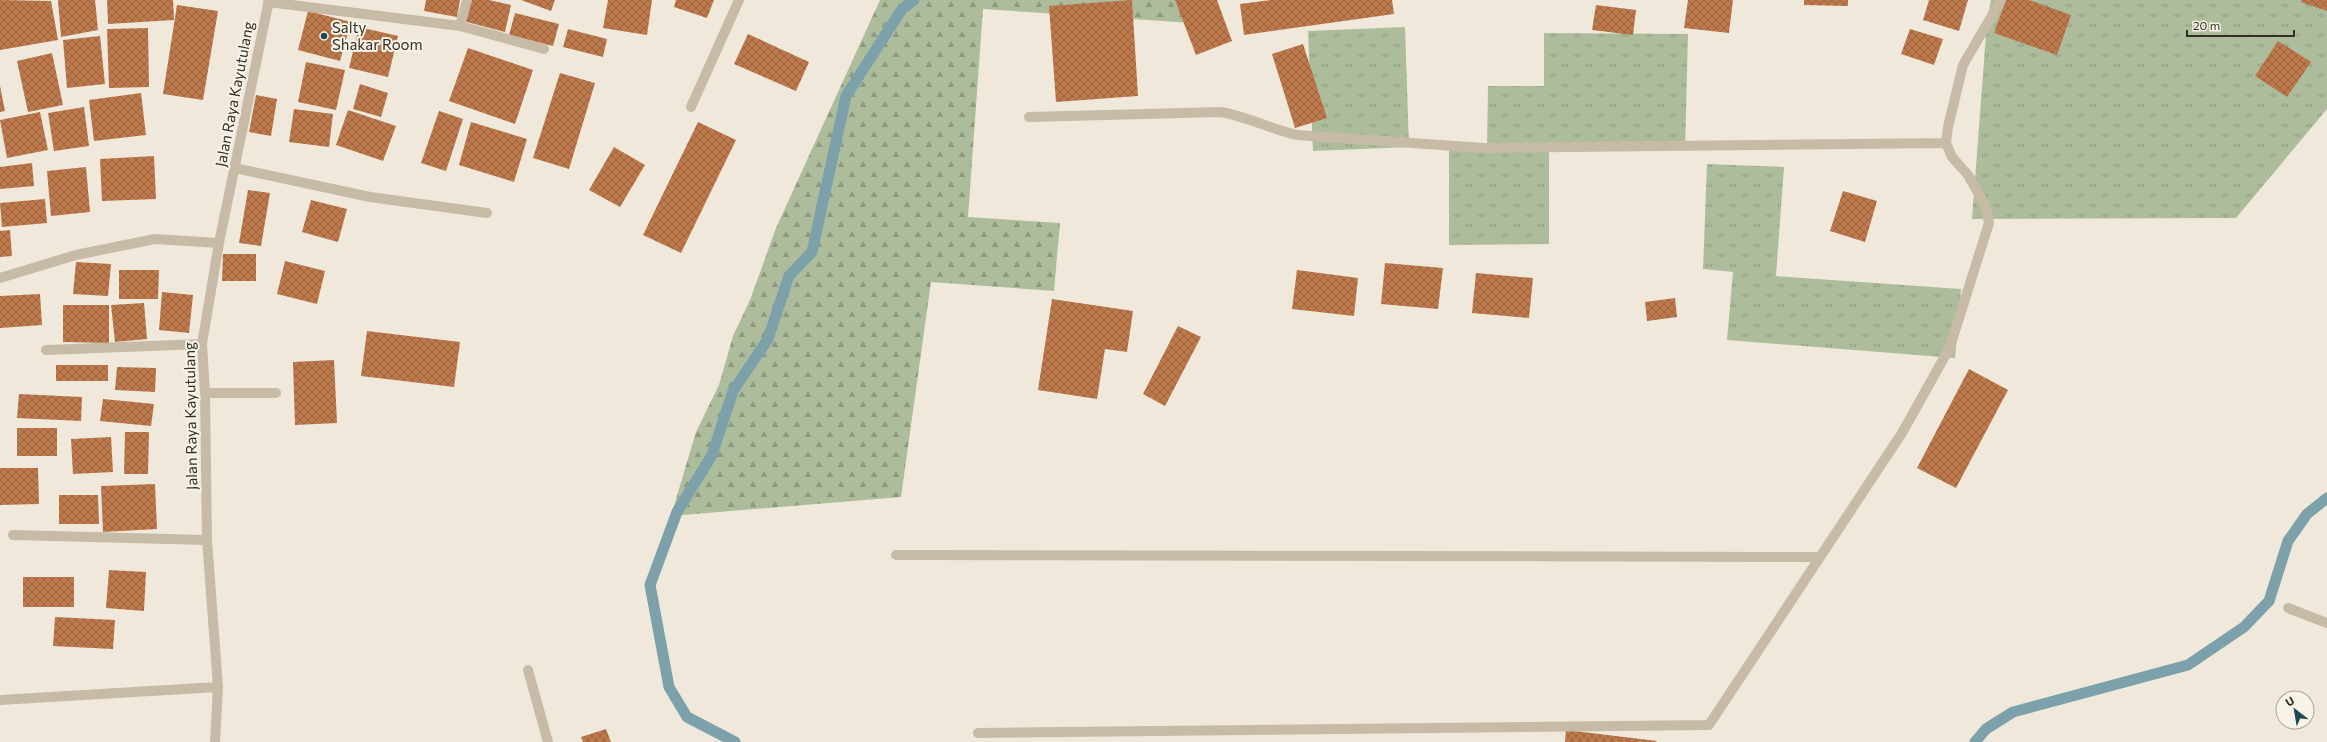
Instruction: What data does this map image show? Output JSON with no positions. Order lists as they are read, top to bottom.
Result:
{
  "streets": {
    "street": ["Jalan Raya Kayutulang"]
  },
  "places": ["Salty Shakar Room"],
  "scale_bar": "20 m",
  "north": "top left"
}
